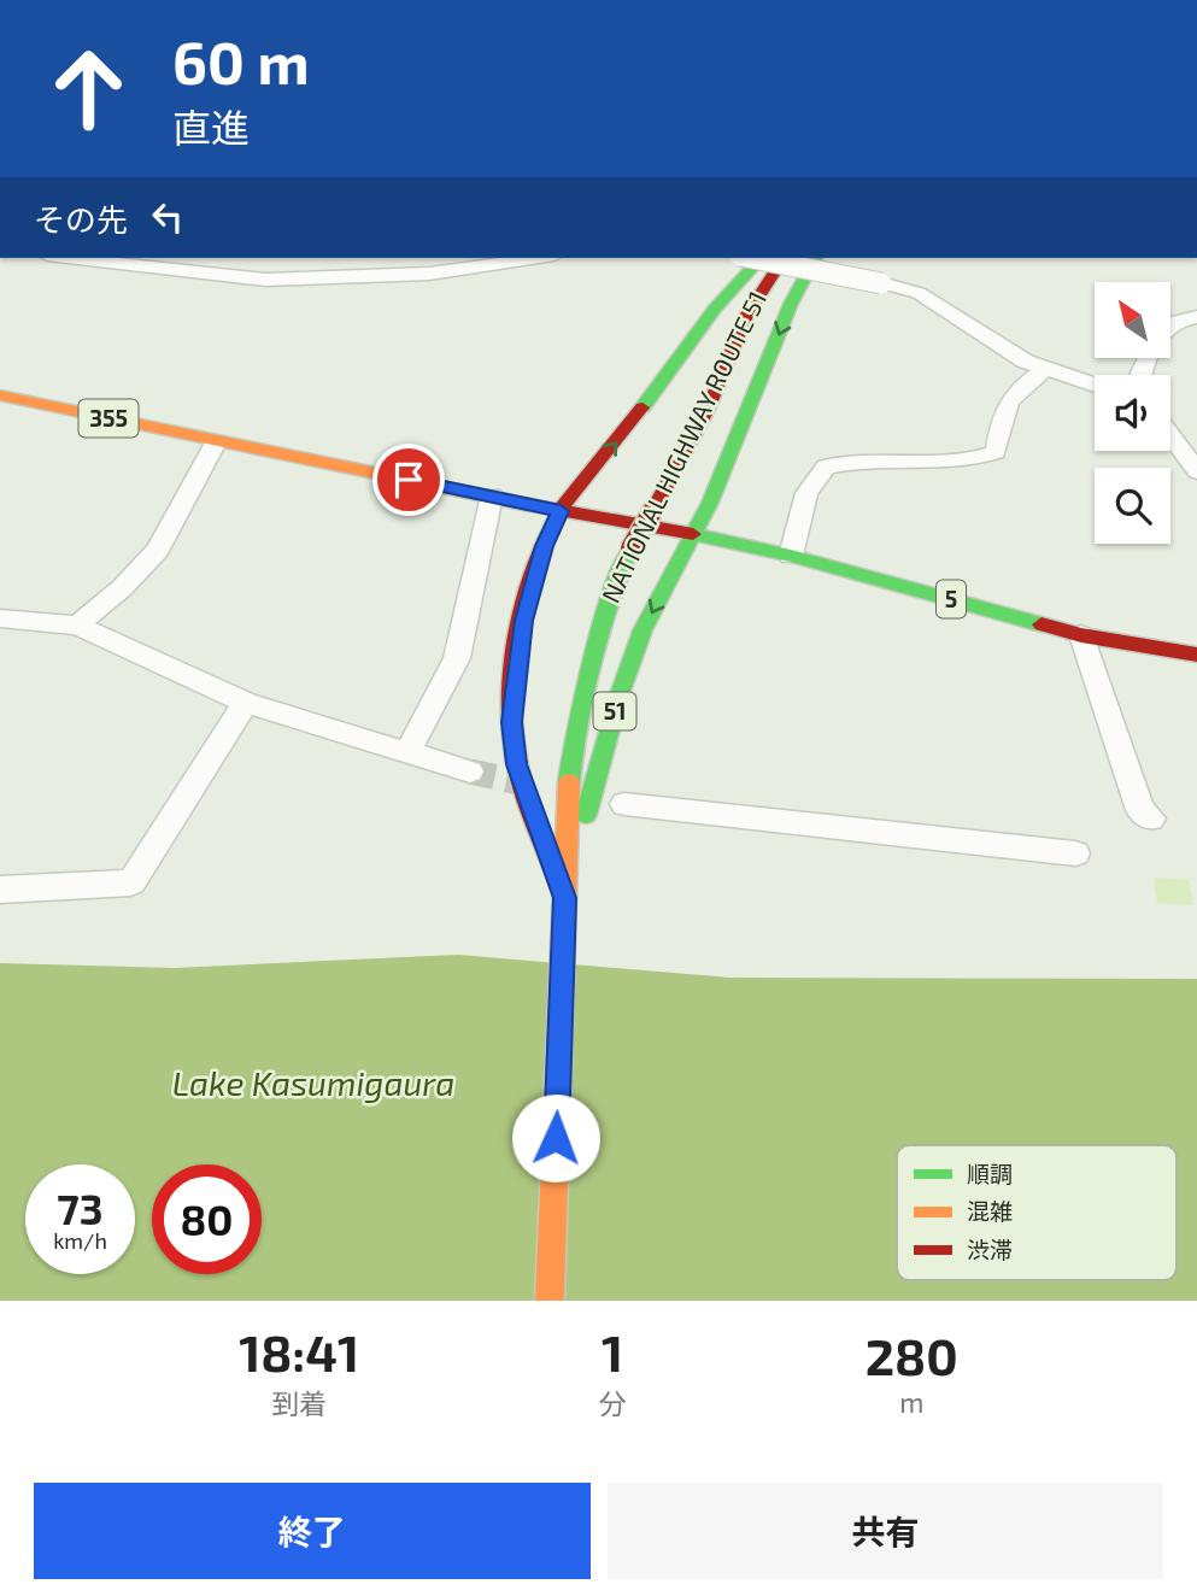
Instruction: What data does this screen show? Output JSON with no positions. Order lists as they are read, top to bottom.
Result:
{
  "streets": {
    "main road": [
      "355",
      "NATIONAL HIGHWAY ROUTE 51",
      "5",
      "51"
    ]
  },
  "crossings": [
    ["355", "5"],
    ["355", "51"],
    ["NATIONAL HIGHWAY ROUTE 51", "51"],
    ["5", "51"]
  ],
  "water": ["Lake Kasumigaura"],
  "legend": ["順調", "混雑", "渋滞"],
  "north": "top left",
  "page": {
    "turn": ["60 m", "直進"],
    "then": "その先",
    "speed": "73 km/h",
    "limit": "80",
    "eta": [
      "18:41",
      "到着",
      "1",
      "分",
      "280",
      "m"
    ],
    "buttons": ["終了", "共有"]
  }
}
